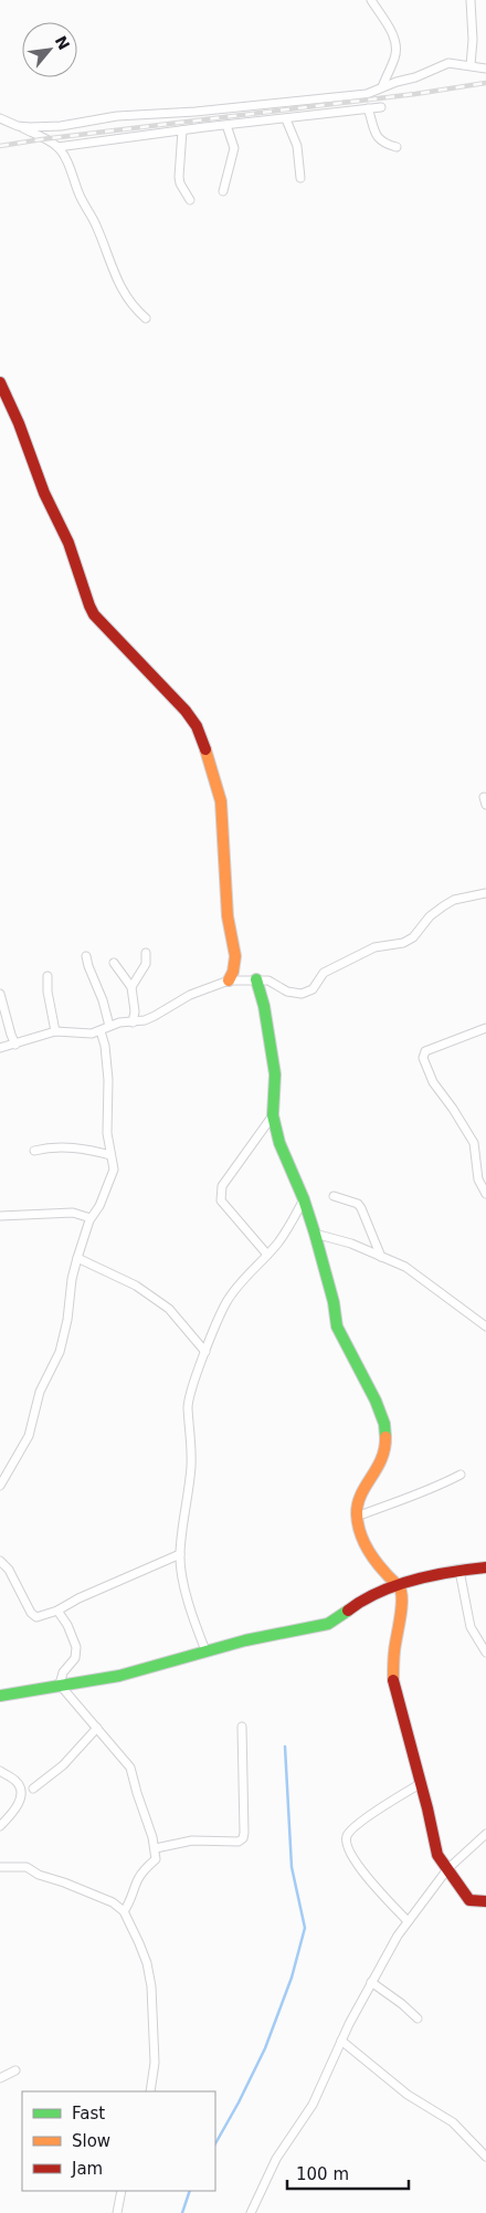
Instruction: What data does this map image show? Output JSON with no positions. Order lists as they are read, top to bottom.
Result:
{
  "legend": ["Fast", "Slow", "Jam"],
  "scale_bar": "100 m",
  "north": "top right"
}
